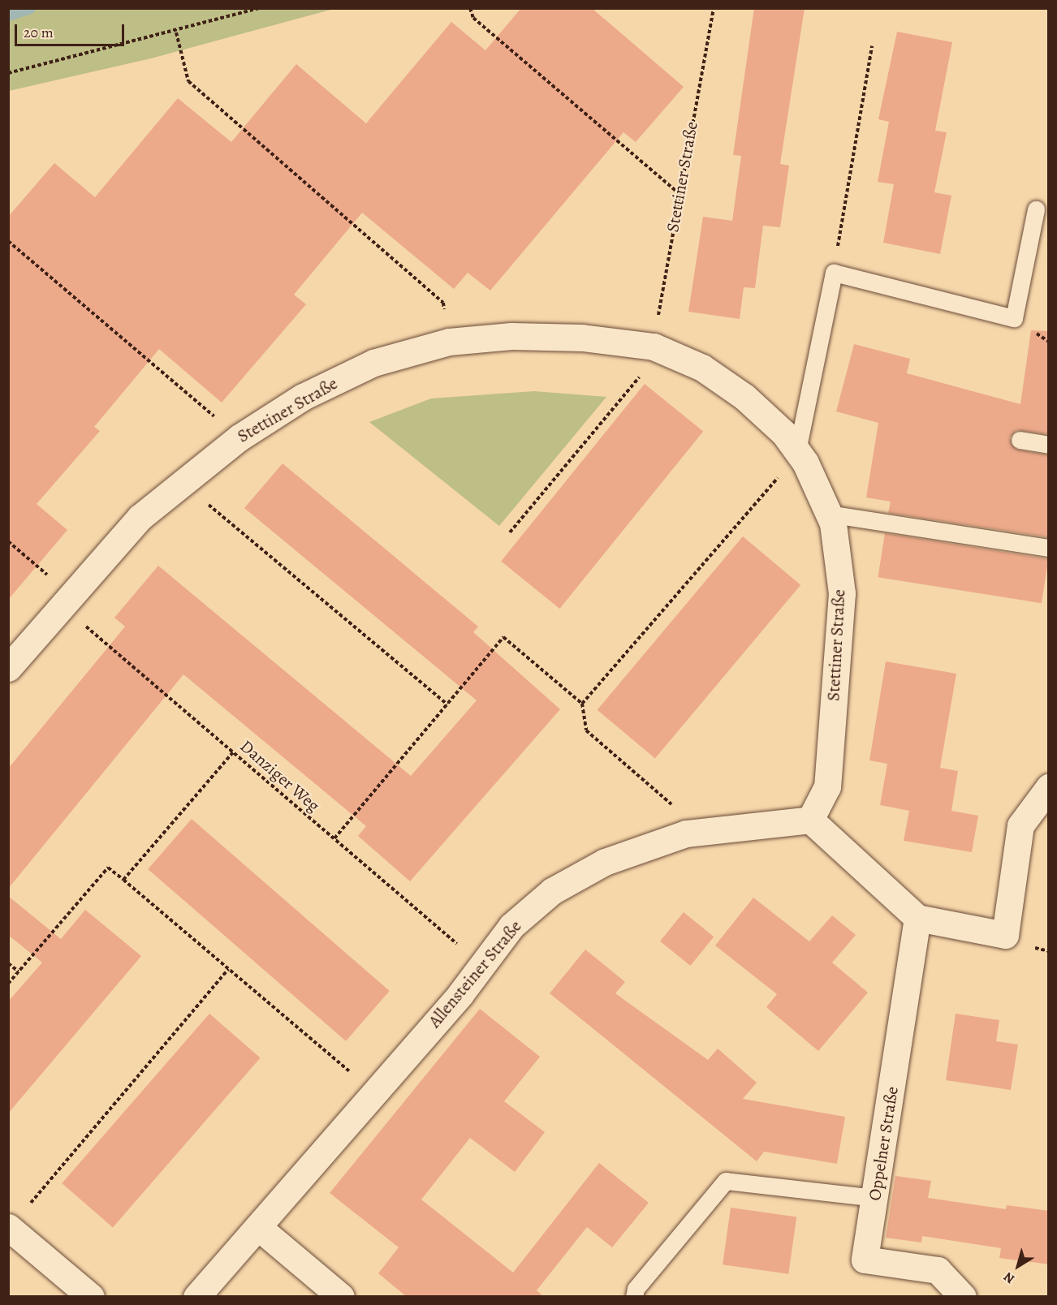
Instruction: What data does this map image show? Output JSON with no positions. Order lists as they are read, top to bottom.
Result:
{
  "streets": {
    "street": ["Stettiner Straße", "Allensteiner Straße", "Oppelner Straße"],
    "path": ["Danziger Weg"]
  },
  "crossings": [
    ["Stettiner Straße", "Danziger Weg"],
    ["Stettiner Straße", "Allensteiner Straße"],
    ["Danziger Weg", "Allensteiner Straße"]
  ],
  "scale_bar": "20 m",
  "north": "bottom left"
}
